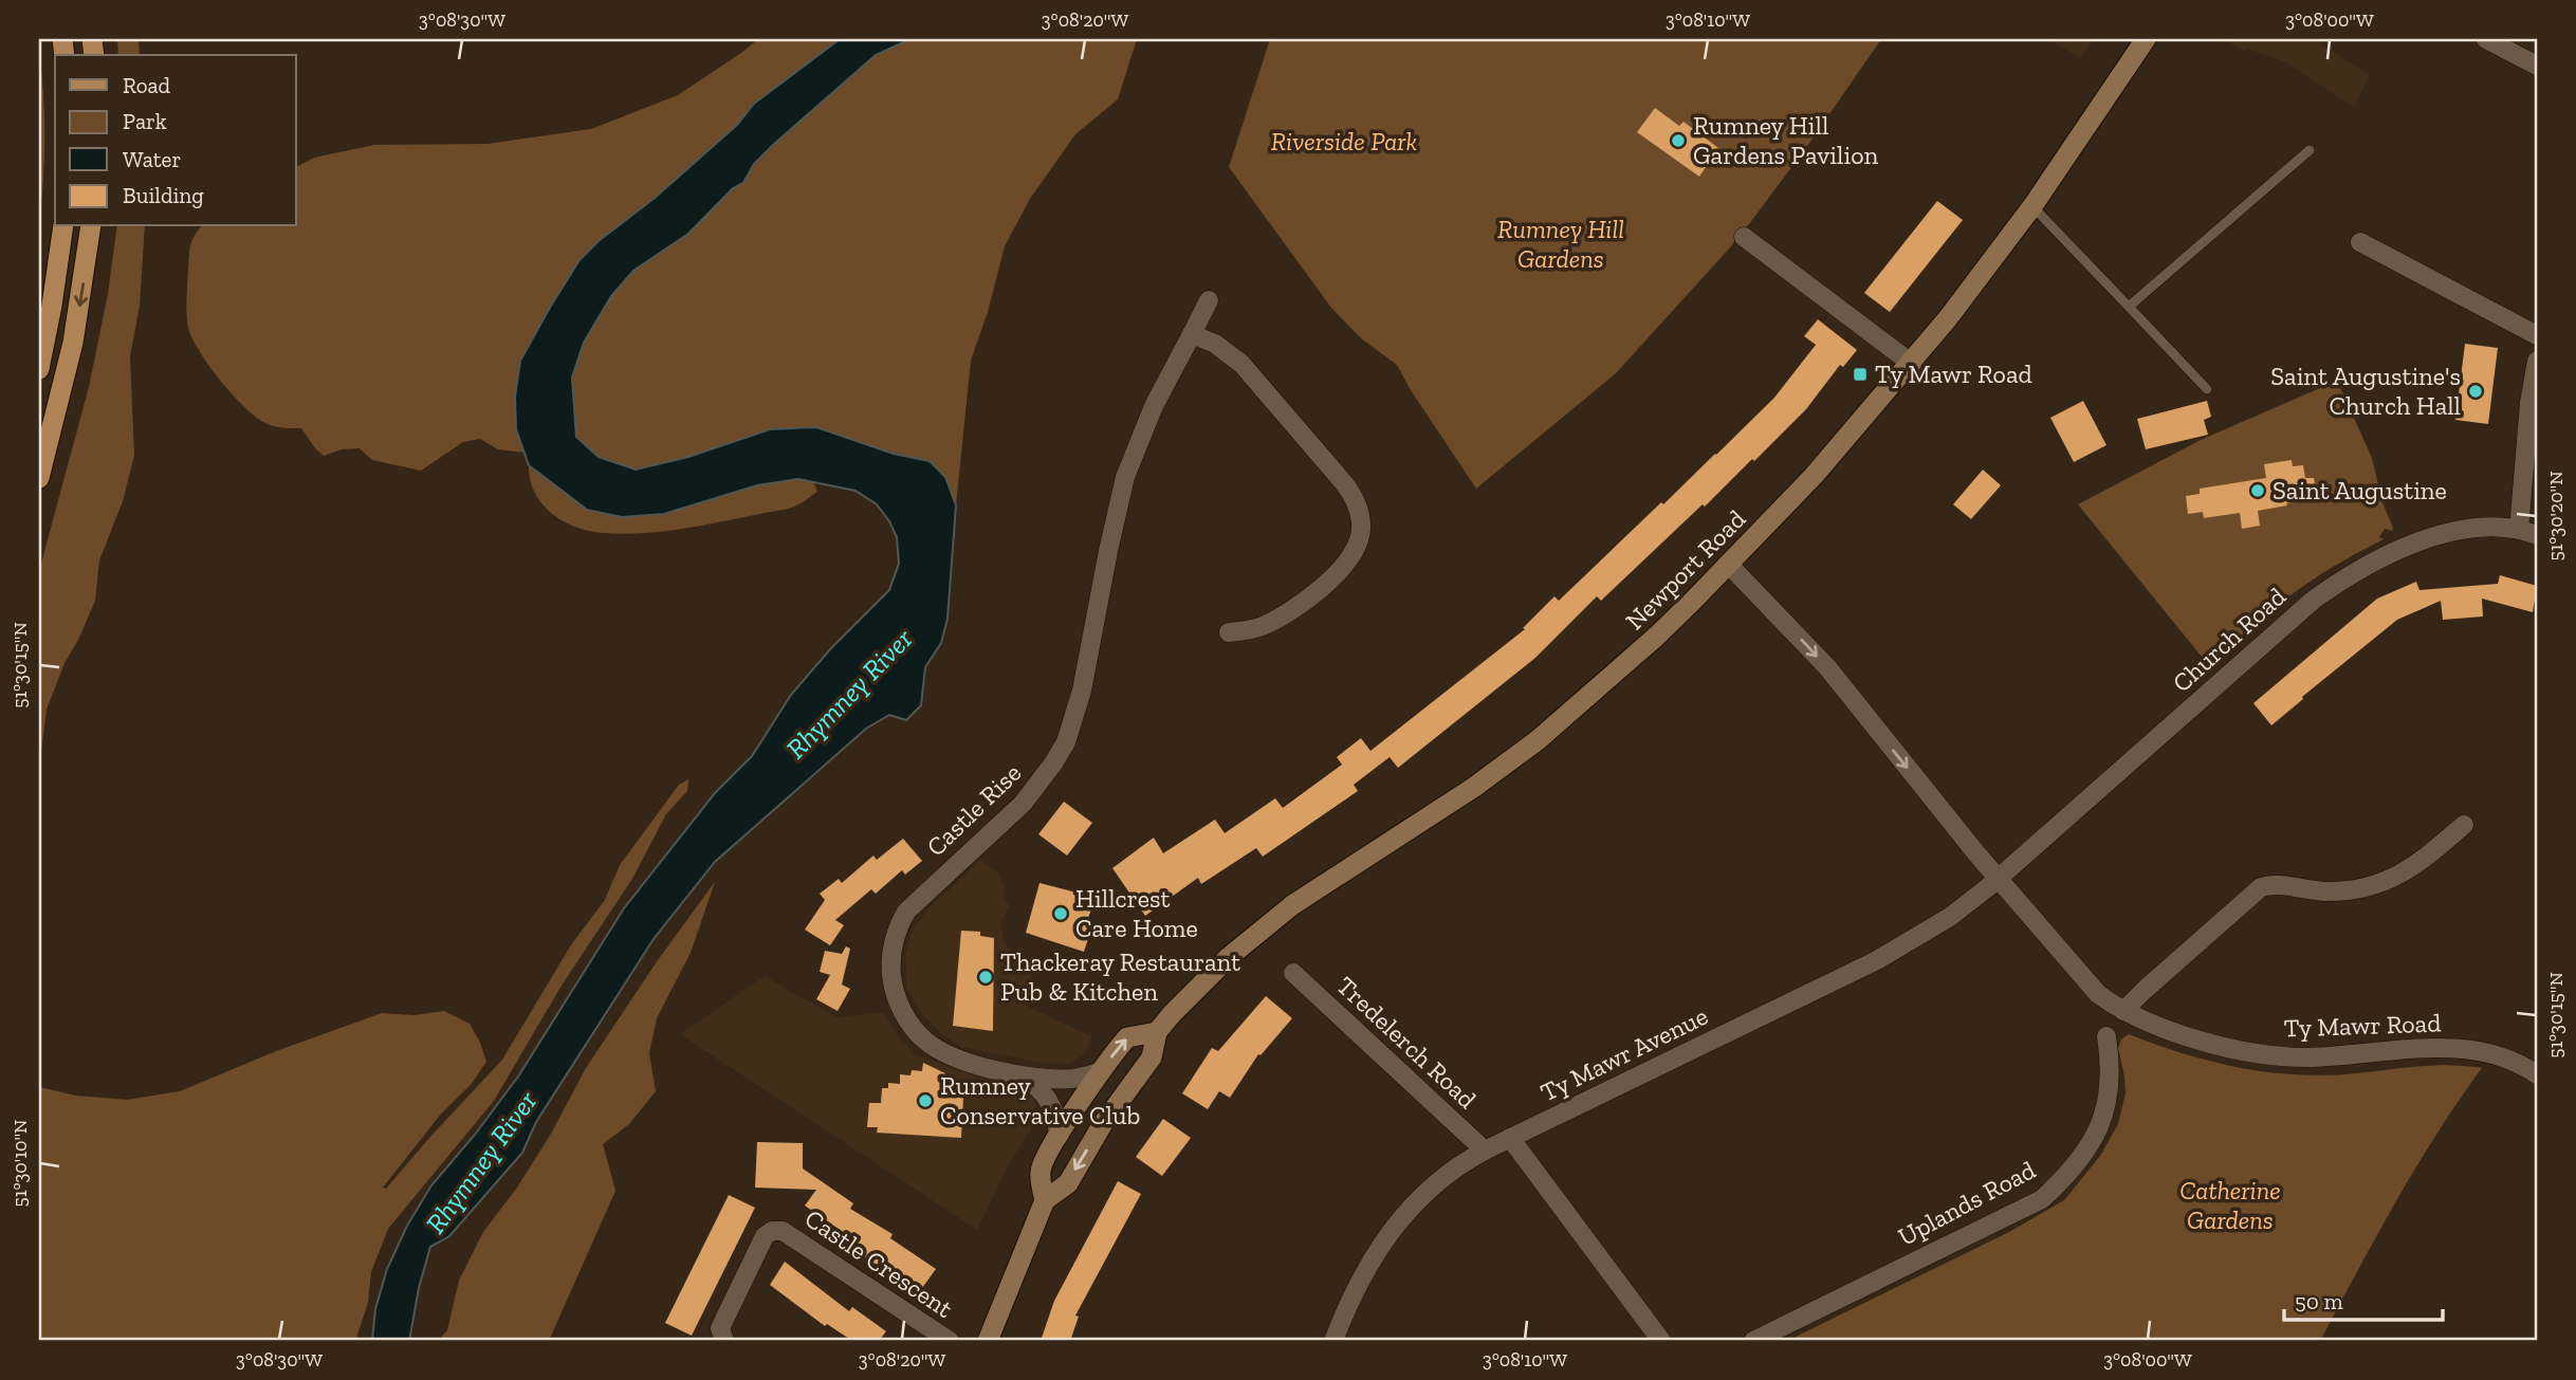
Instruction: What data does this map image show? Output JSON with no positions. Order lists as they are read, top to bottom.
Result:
{
  "streets": {
    "main road": ["Newport Road"],
    "street": [
      "Church Road",
      "Castle Rise",
      "Ty Mawr Road",
      "Tredelerch Road",
      "Ty Mawr Avenue",
      "Uplands Road",
      "Castle Crescent"
    ]
  },
  "crossings": [
    ["Newport Road", "Castle Rise"],
    ["Newport Road", "Ty Mawr Road"],
    ["Church Road", "Ty Mawr Road"],
    ["Church Road", "Ty Mawr Avenue"],
    ["Ty Mawr Road", "Ty Mawr Avenue"],
    ["Tredelerch Road", "Ty Mawr Avenue"]
  ],
  "one_way": ["Ty Mawr Road"],
  "water": ["Rhymney River"],
  "parks": ["Riverside Park", "Rumney Hill Gardens", "Catherine Gardens"],
  "places": {
    "other": [
      "Rumney Hill Gardens Pavilion",
      "Saint Augustine's Church Hall",
      "Saint Augustine",
      "Hillcrest Care Home",
      "Thackeray Restaurant Pub & Kitchen",
      "Rumney Conservative Club"
    ],
    "transit": ["Ty Mawr Road"]
  },
  "legend": [
    "Road",
    "Park",
    "Water",
    "Building"
  ],
  "scale_bar": "50 m",
  "coordinates": [
    "3°08'30\"W",
    "3°08'20\"W",
    "3°08'10\"W",
    "3°08'00\"W",
    "51°30'20\"N",
    "51°30'15\"N",
    "51°30'10\"N"
  ]
}
